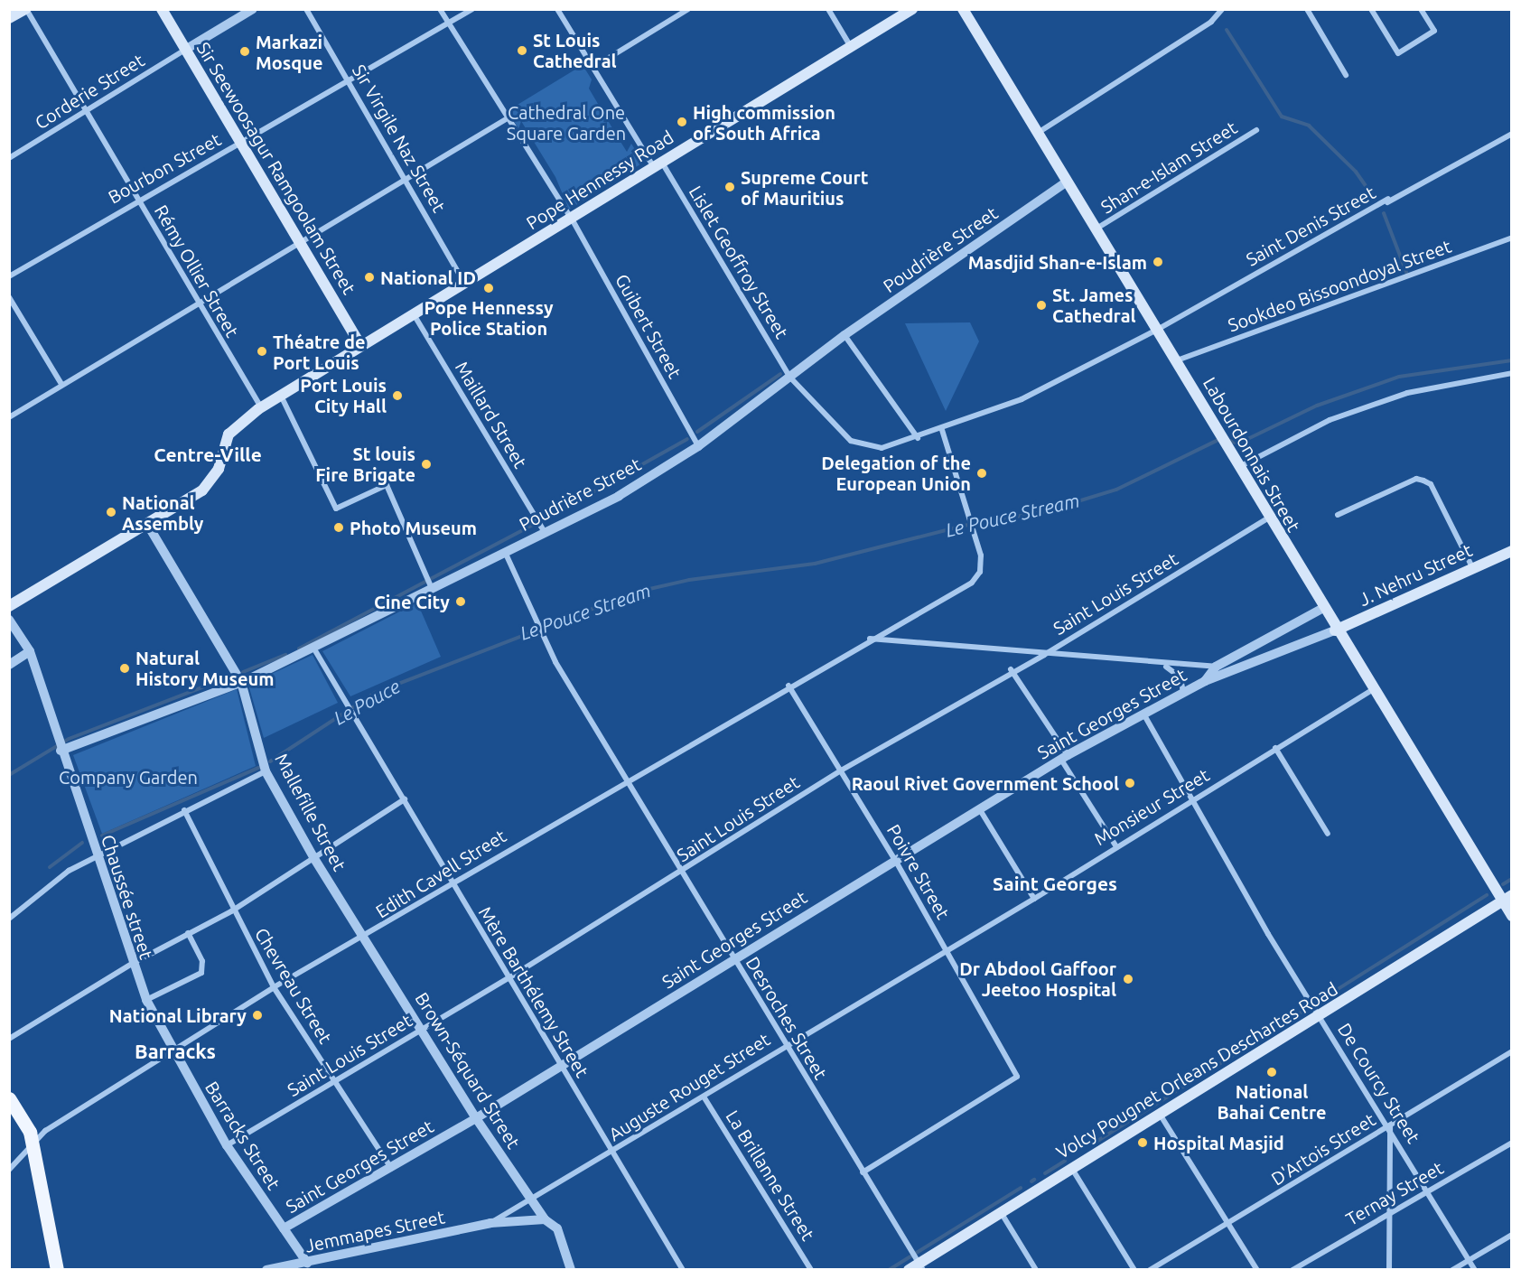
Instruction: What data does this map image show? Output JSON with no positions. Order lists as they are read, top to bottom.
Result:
{
  "streets": {
    "main road": [
      "Sir Seewoosagur Ramgoolam Street",
      "Pope Hennessy Road",
      "Labourdonnais Street",
      "J. Nehru Street",
      "Volcy Pougnet Orleans Deschartes Road"
    ],
    "street": [
      "Corderie Street",
      "Sir Virgile Naz Street",
      "Shan-e-Islam Street",
      "Bourbon Street",
      "Saint Denis Street",
      "Poudrière Street",
      "Lislet Geoffroy Street",
      "Rémy Ollier Street",
      "Sookdeo Bissoondoyal Street",
      "Guibert Street",
      "Maillard Street",
      "Saint Louis Street",
      "Saint Georges Street",
      "Monsieur Street",
      "Mallefille Street",
      "Poivre Street",
      "Edith Cavell Street",
      "Chaussée street",
      "Chevreau Street",
      "Mère Barthélemy Street",
      "Desroches Street",
      "Brown-Séquard Street",
      "De Courcy Street",
      "Auguste Rouget Street",
      "Barracks Street",
      "D'Artois Street",
      "La Brillanne Street",
      "Ternay Street",
      "Jemmapes Street"
    ]
  },
  "crossings": [
    ["Corderie Street", "Sir Seewoosagur Ramgoolam Street"],
    ["Corderie Street", "Rémy Ollier Street"],
    ["Sir Virgile Naz Street", "Bourbon Street"],
    ["Sir Virgile Naz Street", "Pope Hennessy Road"],
    ["Shan-e-Islam Street", "Labourdonnais Street"],
    ["Bourbon Street", "Sir Seewoosagur Ramgoolam Street"],
    ["Bourbon Street", "Rémy Ollier Street"],
    ["Bourbon Street", "Guibert Street"],
    ["Sir Seewoosagur Ramgoolam Street", "Pope Hennessy Road"],
    ["Pope Hennessy Road", "Lislet Geoffroy Street"],
    ["Pope Hennessy Road", "Rémy Ollier Street"],
    ["Pope Hennessy Road", "Guibert Street"],
    ["Pope Hennessy Road", "Maillard Street"],
    ["Pope Hennessy Road", "Mallefille Street"],
    ["Saint Denis Street", "Poudrière Street"],
    ["Saint Denis Street", "Lislet Geoffroy Street"],
    ["Saint Denis Street", "Labourdonnais Street"],
    ["Saint Denis Street", "Edith Cavell Street"],
    ["Poudrière Street", "Lislet Geoffroy Street"],
    ["Poudrière Street", "Guibert Street"],
    ["Poudrière Street", "Maillard Street"],
    ["Poudrière Street", "Labourdonnais Street"],
    ["Poudrière Street", "Mallefille Street"],
    ["Poudrière Street", "Chaussée street"],
    ["Poudrière Street", "Mère Barthélemy Street"],
    ["Poudrière Street", "Desroches Street"],
    ["Sookdeo Bissoondoyal Street", "Labourdonnais Street"],
    ["Labourdonnais Street", "J. Nehru Street"],
    ["Labourdonnais Street", "Saint Louis Street"],
    ["Labourdonnais Street", "Saint Georges Street"],
    ["Labourdonnais Street", "Monsieur Street"],
    ["Labourdonnais Street", "Volcy Pougnet Orleans Deschartes Road"],
    ["J. Nehru Street", "Saint Georges Street"],
    ["Saint Louis Street", "Poivre Street"],
    ["Saint Louis Street", "Chevreau Street"],
    ["Saint Louis Street", "Mère Barthélemy Street"],
    ["Saint Louis Street", "Desroches Street"],
    ["Saint Louis Street", "Brown-Séquard Street"],
    ["Saint Louis Street", "Barracks Street"],
    ["Saint Georges Street", "Poivre Street"],
    ["Saint Georges Street", "Chevreau Street"],
    ["Saint Georges Street", "Mère Barthélemy Street"],
    ["Saint Georges Street", "Desroches Street"],
    ["Saint Georges Street", "Brown-Séquard Street"],
    ["Saint Georges Street", "De Courcy Street"],
    ["Saint Georges Street", "Barracks Street"],
    ["Monsieur Street", "Poivre Street"],
    ["Monsieur Street", "De Courcy Street"],
    ["Monsieur Street", "Auguste Rouget Street"],
    ["Mallefille Street", "Edith Cavell Street"],
    ["Mallefille Street", "Brown-Séquard Street"],
    ["Poivre Street", "Edith Cavell Street"],
    ["Poivre Street", "Desroches Street"],
    ["Poivre Street", "Auguste Rouget Street"],
    ["Edith Cavell Street", "Chaussée street"],
    ["Edith Cavell Street", "Chevreau Street"],
    ["Edith Cavell Street", "Mère Barthélemy Street"],
    ["Edith Cavell Street", "Desroches Street"],
    ["Edith Cavell Street", "Brown-Séquard Street"],
    ["Edith Cavell Street", "Barracks Street"],
    ["Chaussée street", "Barracks Street"],
    ["Mère Barthélemy Street", "Auguste Rouget Street"],
    ["Desroches Street", "Volcy Pougnet Orleans Deschartes Road"],
    ["Desroches Street", "Auguste Rouget Street"],
    ["Brown-Séquard Street", "Auguste Rouget Street"],
    ["Brown-Séquard Street", "Jemmapes Street"],
    ["Volcy Pougnet Orleans Deschartes Road", "De Courcy Street"],
    ["De Courcy Street", "D'Artois Street"],
    ["De Courcy Street", "Ternay Street"],
    ["Auguste Rouget Street", "La Brillanne Street"],
    ["Auguste Rouget Street", "Jemmapes Street"],
    ["Barracks Street", "Jemmapes Street"]
  ],
  "districts": ["Centre-Ville", "Saint Georges", "Barracks"],
  "water": ["Le Pouce Stream", "Le Pouce"],
  "parks": ["Cathedral One Square Garden", "Company Garden"],
  "places": [
    "St Louis Cathedral",
    "Markazi Mosque",
    "High commission of South Africa",
    "Supreme Court of Mauritius",
    "Masdjid Shan-e-Islam",
    "National ID",
    "Pope Hennessy Police Station",
    "St. James Cathedral",
    "Théatre de Port Louis",
    "Port Louis City Hall",
    "St louis Fire Brigate",
    "Delegation of the European Union",
    "National Assembly",
    "Photo Museum",
    "Cine City",
    "Natural History Museum",
    "Raoul Rivet Government School",
    "Dr Abdool Gaffoor Jeetoo Hospital",
    "National Library",
    "National Bahai Centre",
    "Hospital Masjid"
  ]
}
